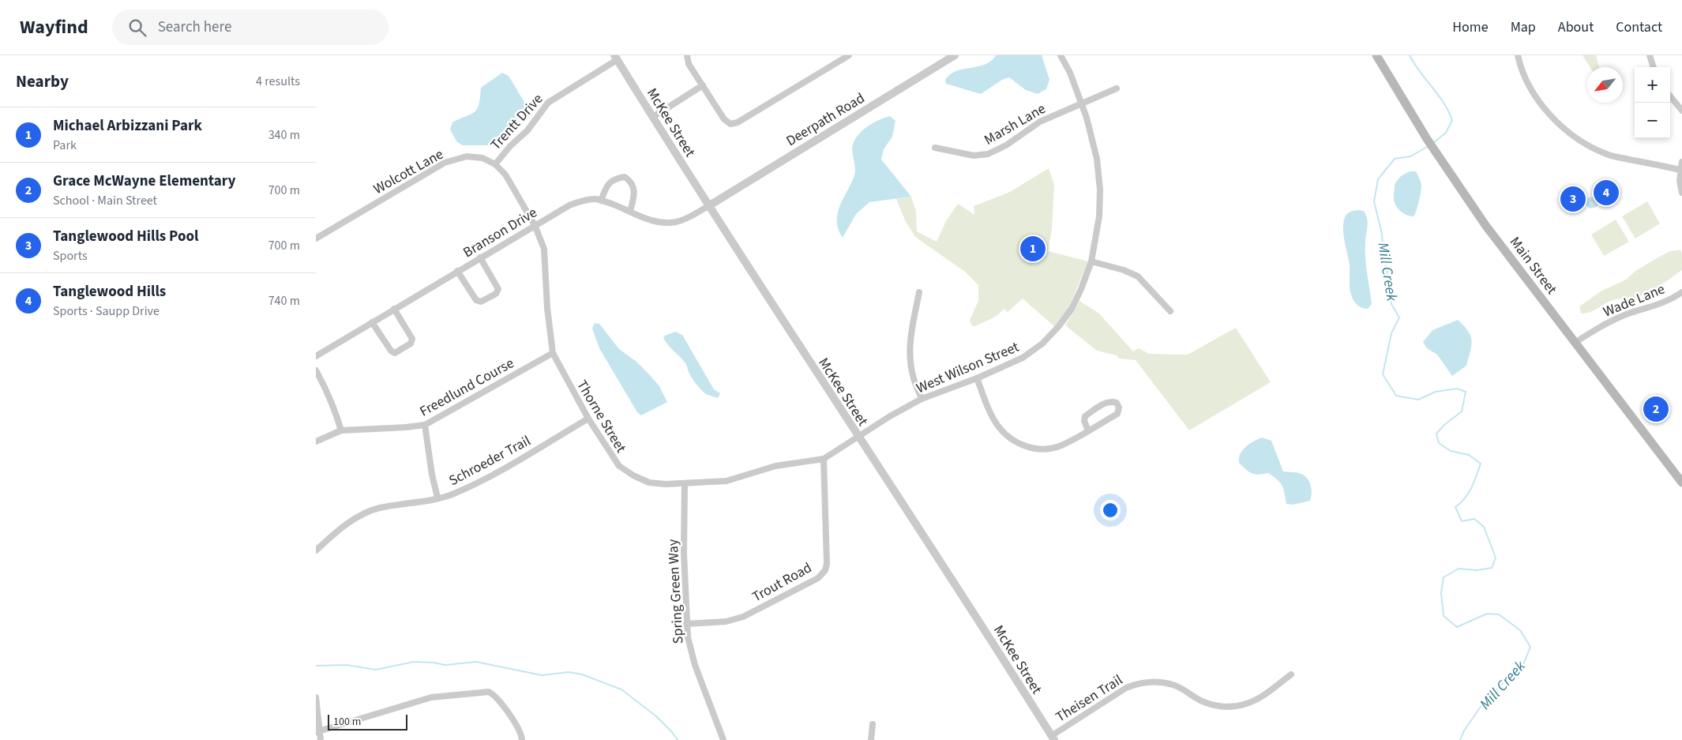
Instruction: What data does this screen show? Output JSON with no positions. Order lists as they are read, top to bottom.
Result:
{
  "streets": {
    "main road": ["Main Street"],
    "street": [
      "Deerpath Road",
      "Trentt Drive",
      "McKee Street",
      "Marsh Lane",
      "Wolcott Lane",
      "Branson Drive",
      "Wade Lane",
      "West Wilson Street",
      "Freedlund Course",
      "Thorne Street",
      "Schroeder Trail",
      "Trout Road",
      "Spring Green Way",
      "Theisen Trail"
    ]
  },
  "crossings": [
    ["Deerpath Road", "McKee Street"],
    ["Deerpath Road", "Branson Drive"],
    ["Trentt Drive", "McKee Street"],
    ["Trentt Drive", "Wolcott Lane"],
    ["McKee Street", "Branson Drive"],
    ["McKee Street", "West Wilson Street"],
    ["McKee Street", "Thorne Street"],
    ["McKee Street", "Theisen Trail"],
    ["Marsh Lane", "West Wilson Street"],
    ["Wolcott Lane", "Branson Drive"],
    ["Wolcott Lane", "Thorne Street"],
    ["Branson Drive", "Thorne Street"],
    ["Main Street", "Wade Lane"],
    ["West Wilson Street", "Thorne Street"],
    ["Freedlund Course", "Thorne Street"],
    ["Thorne Street", "Schroeder Trail"],
    ["Thorne Street", "Trout Road"],
    ["Thorne Street", "Spring Green Way"],
    ["Trout Road", "Spring Green Way"]
  ],
  "water": ["Mill Creek"],
  "scale_bar": "100 m",
  "north": "bottom left",
  "page": {
    "header": "Wayfind",
    "search": "Search here",
    "nav": [
      "Home",
      "Map",
      "About",
      "Contact"
    ],
    "heading": ["Nearby", "4 results"],
    "map_buttons": ["+", "−"],
    "list": [
      {
        "mark": "1",
        "name": "Michael Arbizzani Park",
        "note": "Park",
        "value": "340 m"
      },
      {
        "mark": "2",
        "name": "Grace McWayne Elementary",
        "note": "School · Main Street",
        "value": "700 m"
      },
      {
        "mark": "3",
        "name": "Tanglewood Hills Pool",
        "note": "Sports",
        "value": "700 m"
      },
      {
        "mark": "4",
        "name": "Tanglewood Hills",
        "note": "Sports · Saupp Drive",
        "value": "740 m"
      }
    ],
    "pins": [
      "4",
      "3",
      "1",
      "2"
    ],
    "scale": "100 m"
  }
}
